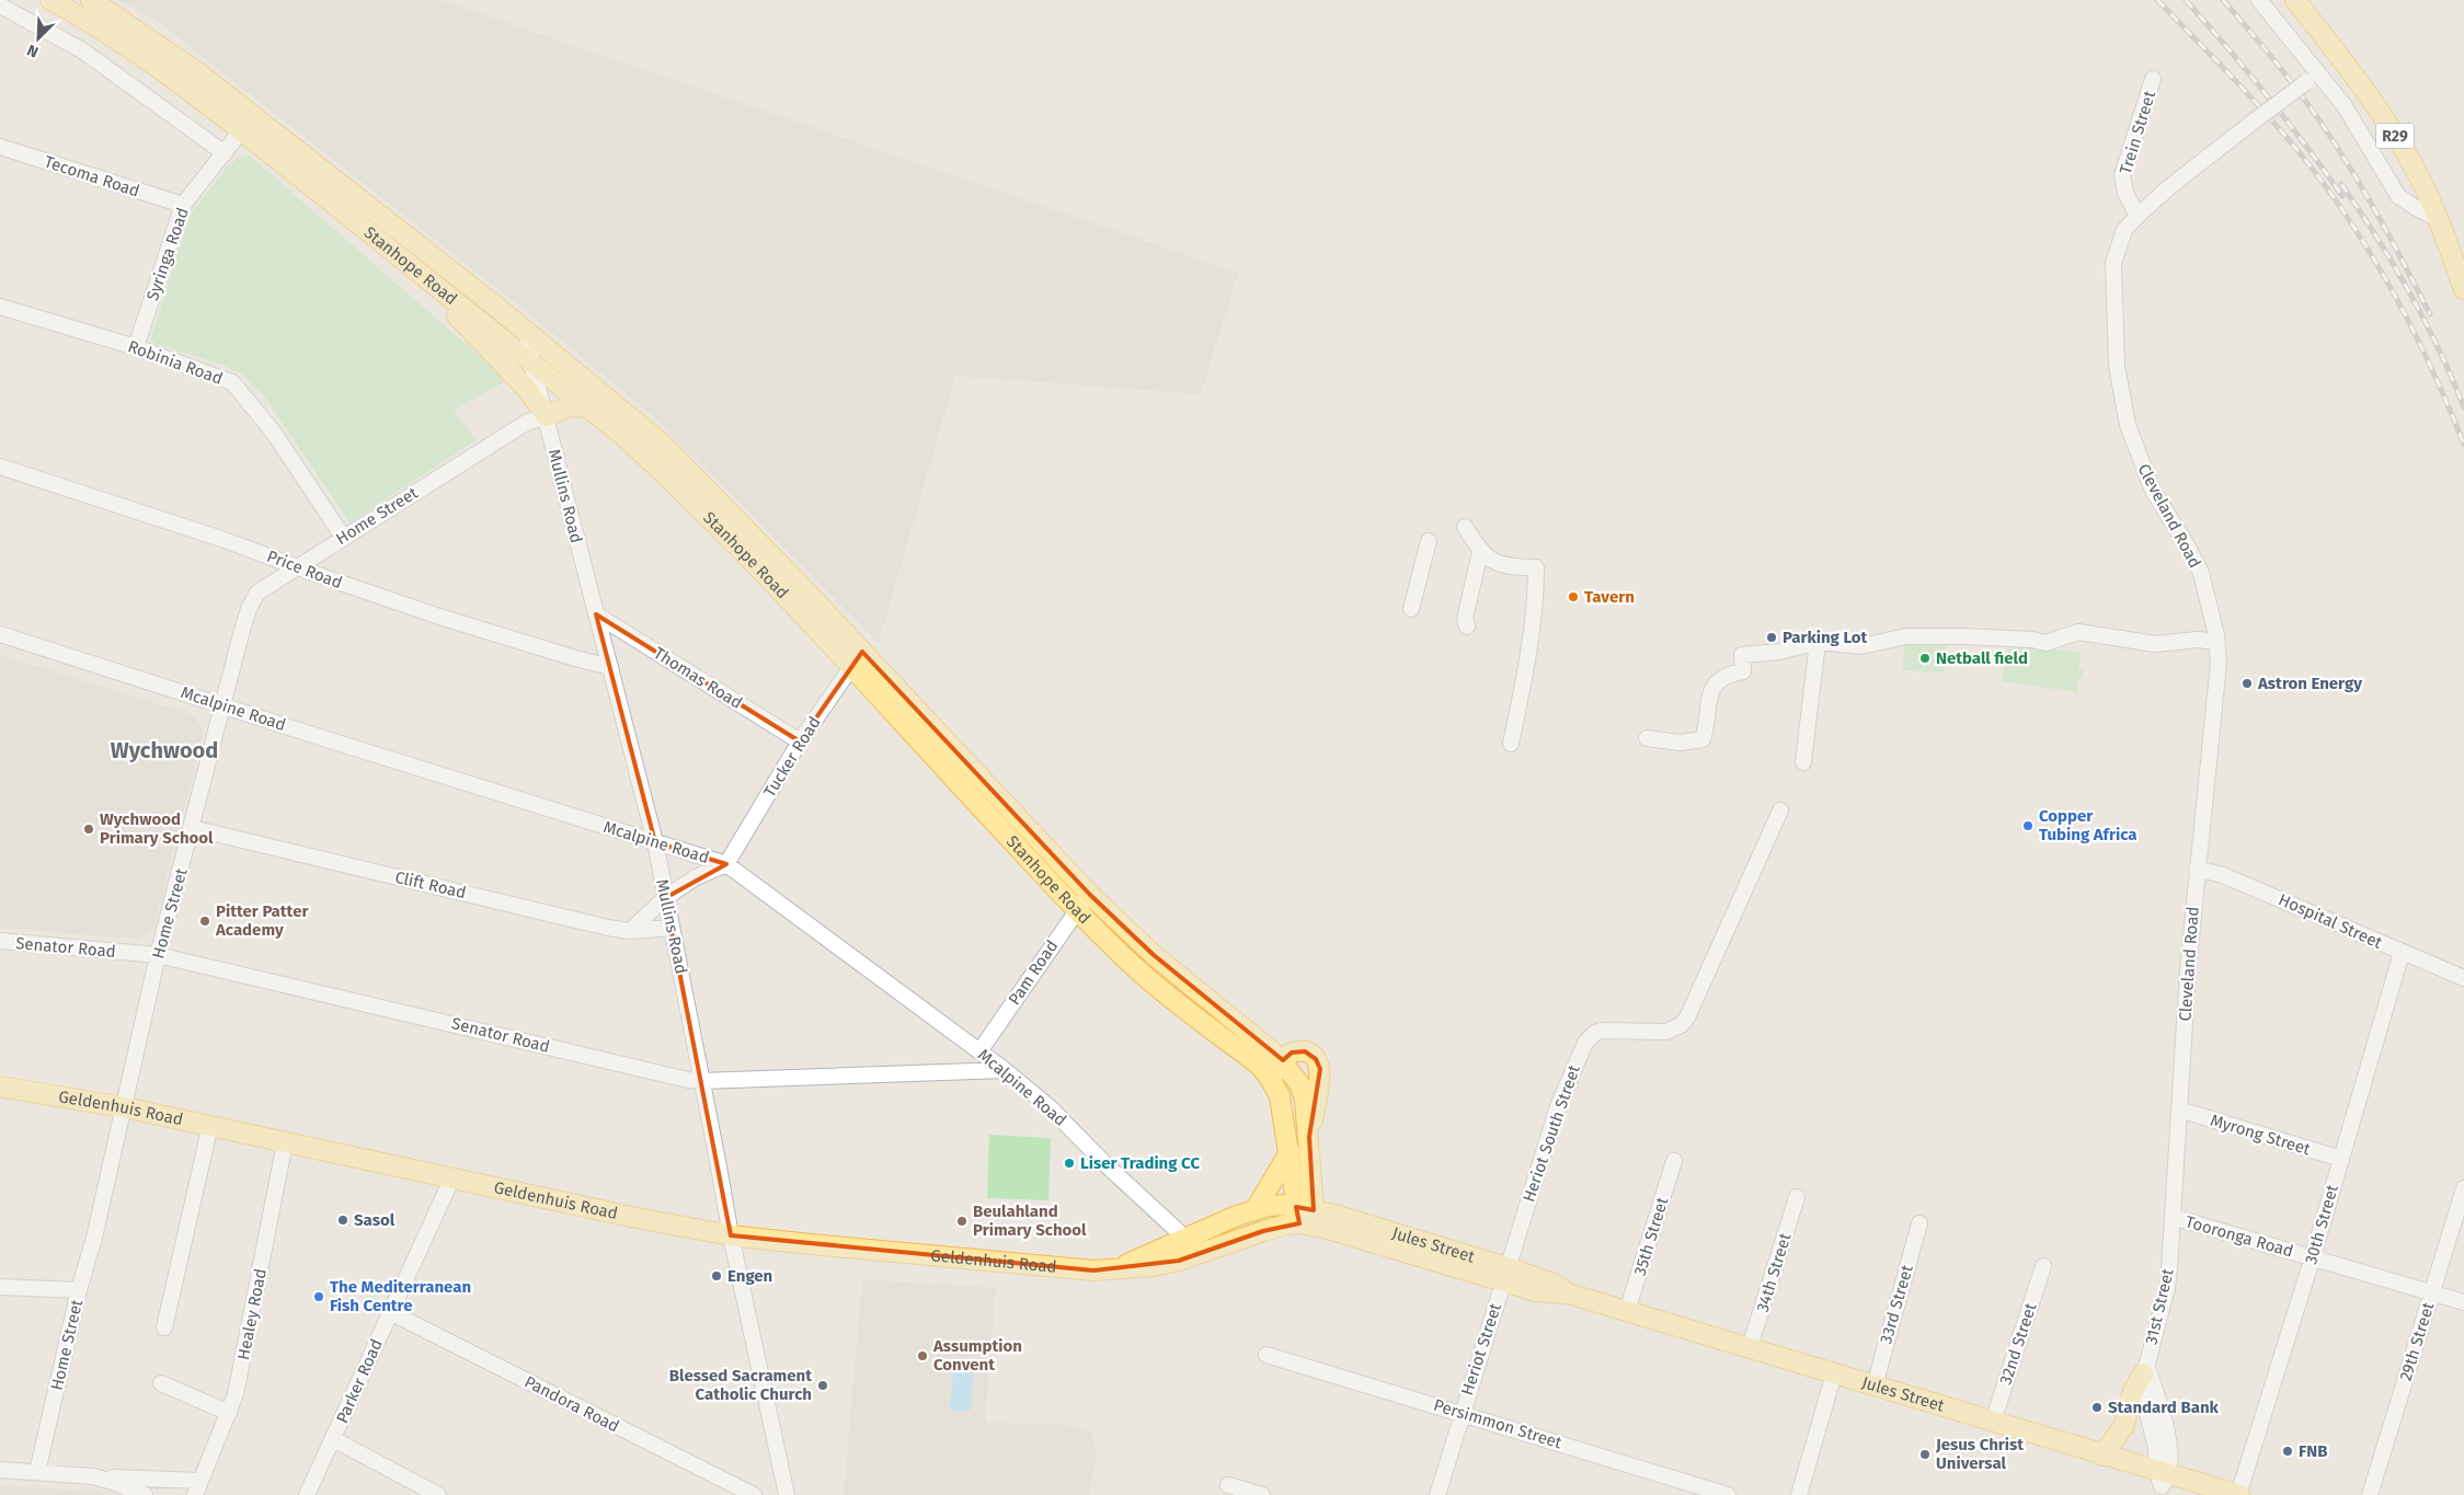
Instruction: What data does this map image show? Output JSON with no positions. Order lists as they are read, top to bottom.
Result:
{
  "streets": {
    "main road": [
      "R29",
      "Stanhope Road",
      "Geldenhuis Road",
      "Jules Street"
    ],
    "street": [
      "Trein Street",
      "Tecoma Road",
      "Syringa Road",
      "Robinia Road",
      "Mullins Road",
      "Home Street",
      "Cleveland Road",
      "Price Road",
      "Thomas Road",
      "Mcalpine Road",
      "Tucker Road",
      "Clift Road",
      "Hospital Street",
      "Senator Road",
      "Pam Road",
      "Heriot South Street",
      "Myrong Street",
      "30th Street",
      "35th Street",
      "Tooronga Road",
      "34th Street",
      "33rd Street",
      "31st Street",
      "Healey Road",
      "29th Street",
      "32nd Street",
      "Heriot Street",
      "Parker Road",
      "Pandora Road",
      "Persimmon Street"
    ]
  },
  "crossings": [
    ["Trein Street", "Cleveland Road"],
    ["Tecoma Road", "Syringa Road"],
    ["Syringa Road", "Stanhope Road"],
    ["Syringa Road", "Robinia Road"],
    ["Stanhope Road", "Mullins Road"],
    ["Stanhope Road", "Tucker Road"],
    ["Stanhope Road", "Pam Road"],
    ["Stanhope Road", "Geldenhuis Road"],
    ["Stanhope Road", "Jules Street"],
    ["Robinia Road", "Home Street"],
    ["Mullins Road", "Home Street"],
    ["Mullins Road", "Price Road"],
    ["Mullins Road", "Thomas Road"],
    ["Mullins Road", "Mcalpine Road"],
    ["Mullins Road", "Clift Road"],
    ["Mullins Road", "Senator Road"],
    ["Mullins Road", "Geldenhuis Road"],
    ["Home Street", "Price Road"],
    ["Home Street", "Mcalpine Road"],
    ["Home Street", "Clift Road"],
    ["Home Street", "Senator Road"],
    ["Home Street", "Geldenhuis Road"],
    ["Home Street", "Healey Road"],
    ["Cleveland Road", "Hospital Street"],
    ["Cleveland Road", "Myrong Street"],
    ["Cleveland Road", "Tooronga Road"],
    ["Cleveland Road", "31st Street"],
    ["Thomas Road", "Tucker Road"],
    ["Mcalpine Road", "Tucker Road"],
    ["Mcalpine Road", "Senator Road"],
    ["Mcalpine Road", "Pam Road"],
    ["Mcalpine Road", "Geldenhuis Road"],
    ["Hospital Street", "30th Street"],
    ["Geldenhuis Road", "Jules Street"],
    ["Geldenhuis Road", "Healey Road"],
    ["Geldenhuis Road", "Parker Road"],
    ["Heriot South Street", "Jules Street"],
    ["Heriot South Street", "Heriot Street"],
    ["Myrong Street", "30th Street"],
    ["30th Street", "Tooronga Road"],
    ["30th Street", "Jules Street"],
    ["35th Street", "Jules Street"],
    ["Tooronga Road", "31st Street"],
    ["Tooronga Road", "29th Street"],
    ["Jules Street", "34th Street"],
    ["Jules Street", "33rd Street"],
    ["Jules Street", "31st Street"],
    ["Jules Street", "32nd Street"],
    ["Jules Street", "Heriot Street"],
    ["Heriot Street", "Persimmon Street"],
    ["Parker Road", "Pandora Road"]
  ],
  "districts": ["Wychwood"],
  "places": [
    "Tavern",
    "Parking Lot",
    "Netball field",
    "Astron Energy",
    "Copper Tubing Africa",
    "Wychwood Primary School",
    "Pitter Patter Academy",
    "Liser Trading CC",
    "Sasol",
    "Beulahland Primary School",
    "Engen",
    "The Mediterranean Fish Centre",
    "Assumption Convent",
    "Blessed Sacrament Catholic Church",
    "Standard Bank",
    "FNB",
    "Jesus Christ Universal"
  ],
  "north": "bottom left"
}
